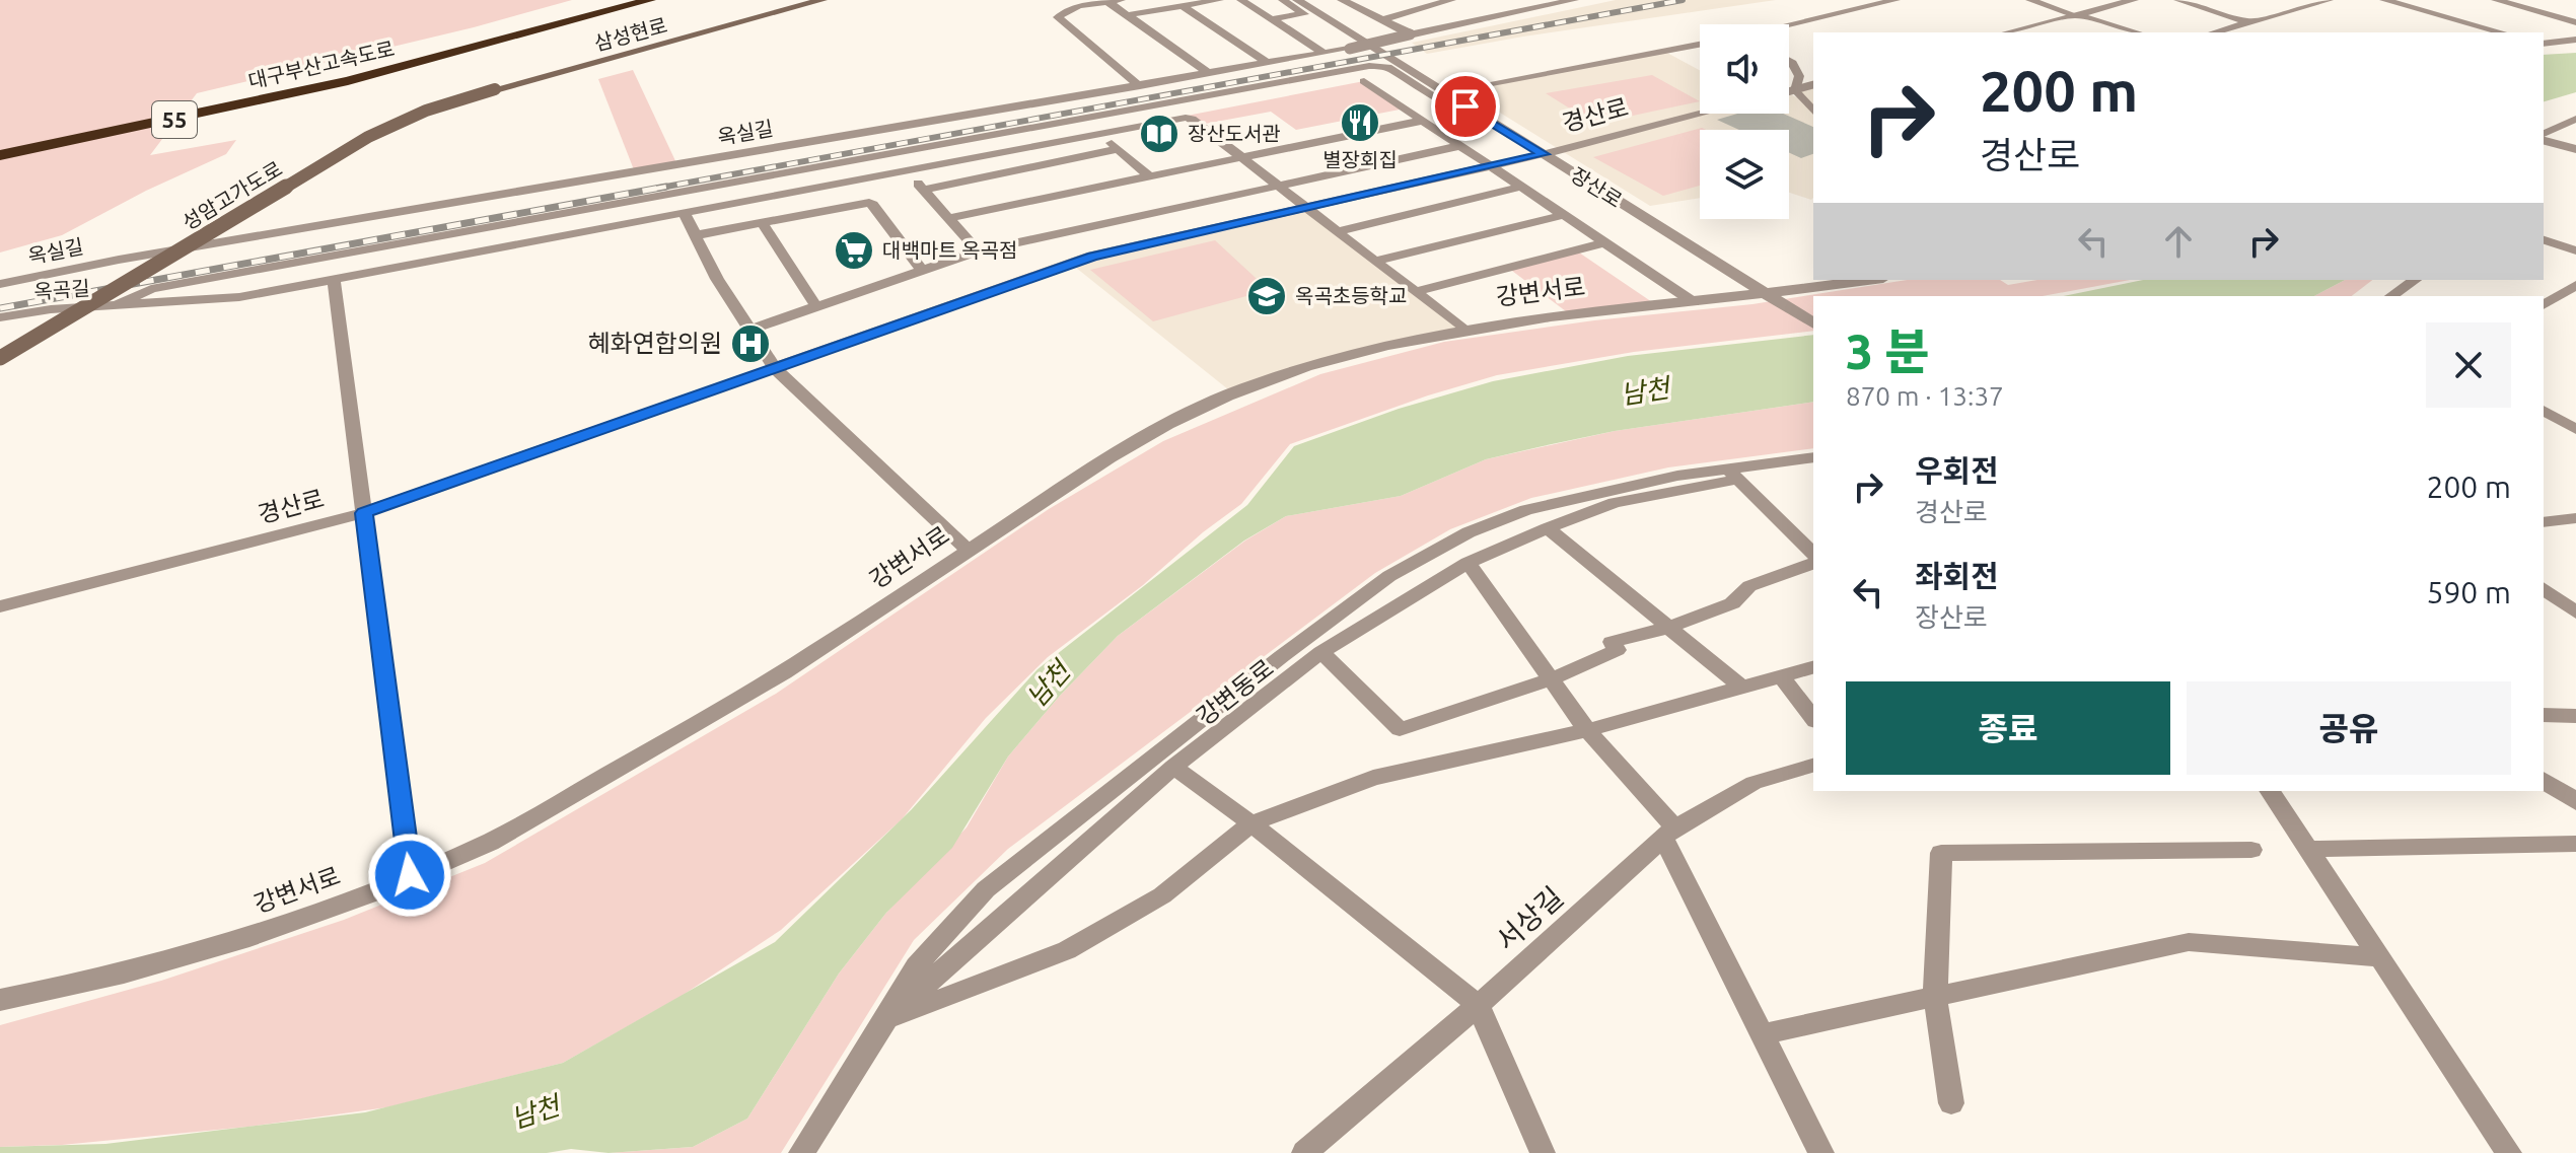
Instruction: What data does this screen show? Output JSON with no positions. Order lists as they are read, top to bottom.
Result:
{
  "streets": {
    "highway": ["대구부산고속도로", "55"],
    "main road": ["삼성현로", "성암고가도로"],
    "street": [
      "경산로",
      "옥실길",
      "장산로",
      "옥곡길",
      "강변서로",
      "강변동로",
      "서상길"
    ]
  },
  "crossings": [
    ["삼성현로", "성암고가도로"],
    ["경산로", "장산로"],
    ["경산로", "옥곡길"],
    ["장산로", "강변서로"],
    ["옥곡길", "강변서로"]
  ],
  "water": ["남천"],
  "places": {
    "restaurant": ["별장회집"],
    "library": ["장산도서관"],
    "supermarket": ["대백마트 옥곡점"],
    "school or university": ["옥곡초등학교"],
    "hospital": ["혜화연합의원"]
  },
  "page": {
    "turn": ["200 m", "경산로"],
    "heading": ["3 분", "870 m · 13:37"],
    "list": [
      {
        "name": "우회전",
        "note": "경산로",
        "value": "200 m"
      },
      {
        "name": "좌회전",
        "note": "장산로",
        "value": "590 m"
      }
    ],
    "buttons": ["종료", "공유"]
  }
}
